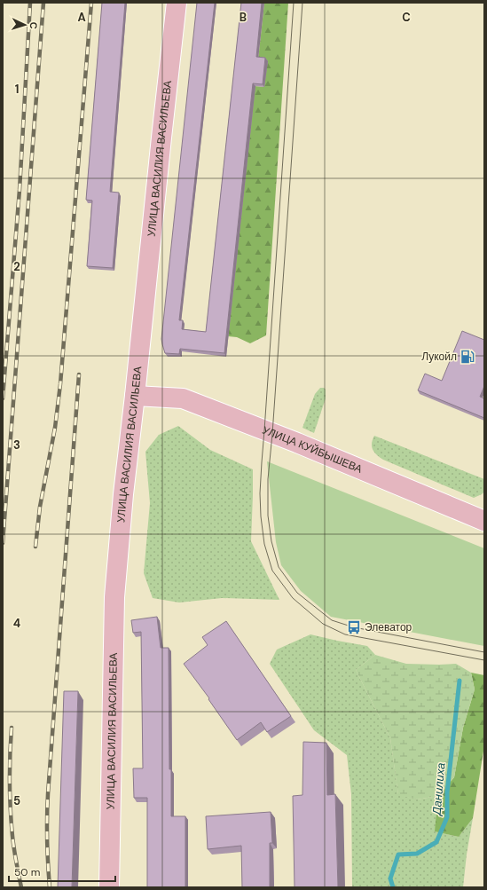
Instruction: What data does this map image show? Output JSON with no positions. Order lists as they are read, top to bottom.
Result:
{
  "streets": {
    "main road": ["УЛИЦА ВАСИЛИЯ ВАСИЛЬЕВА", "УЛИЦА КУЙБЫШЕВА"]
  },
  "crossings": [
    ["УЛИЦА ВАСИЛИЯ ВАСИЛЬЕВА", "УЛИЦА КУЙБЫШЕВА"]
  ],
  "water": ["Данилиха"],
  "places": {
    "fuel station": ["Лукойл"],
    "bus stop": ["Элеватор"]
  },
  "scale_bar": "50 m",
  "north": "right",
  "grid": {
    "columns": ["A", "B", "C"],
    "rows": [
      "1",
      "2",
      "3",
      "4",
      "5"
    ]
  }
}
